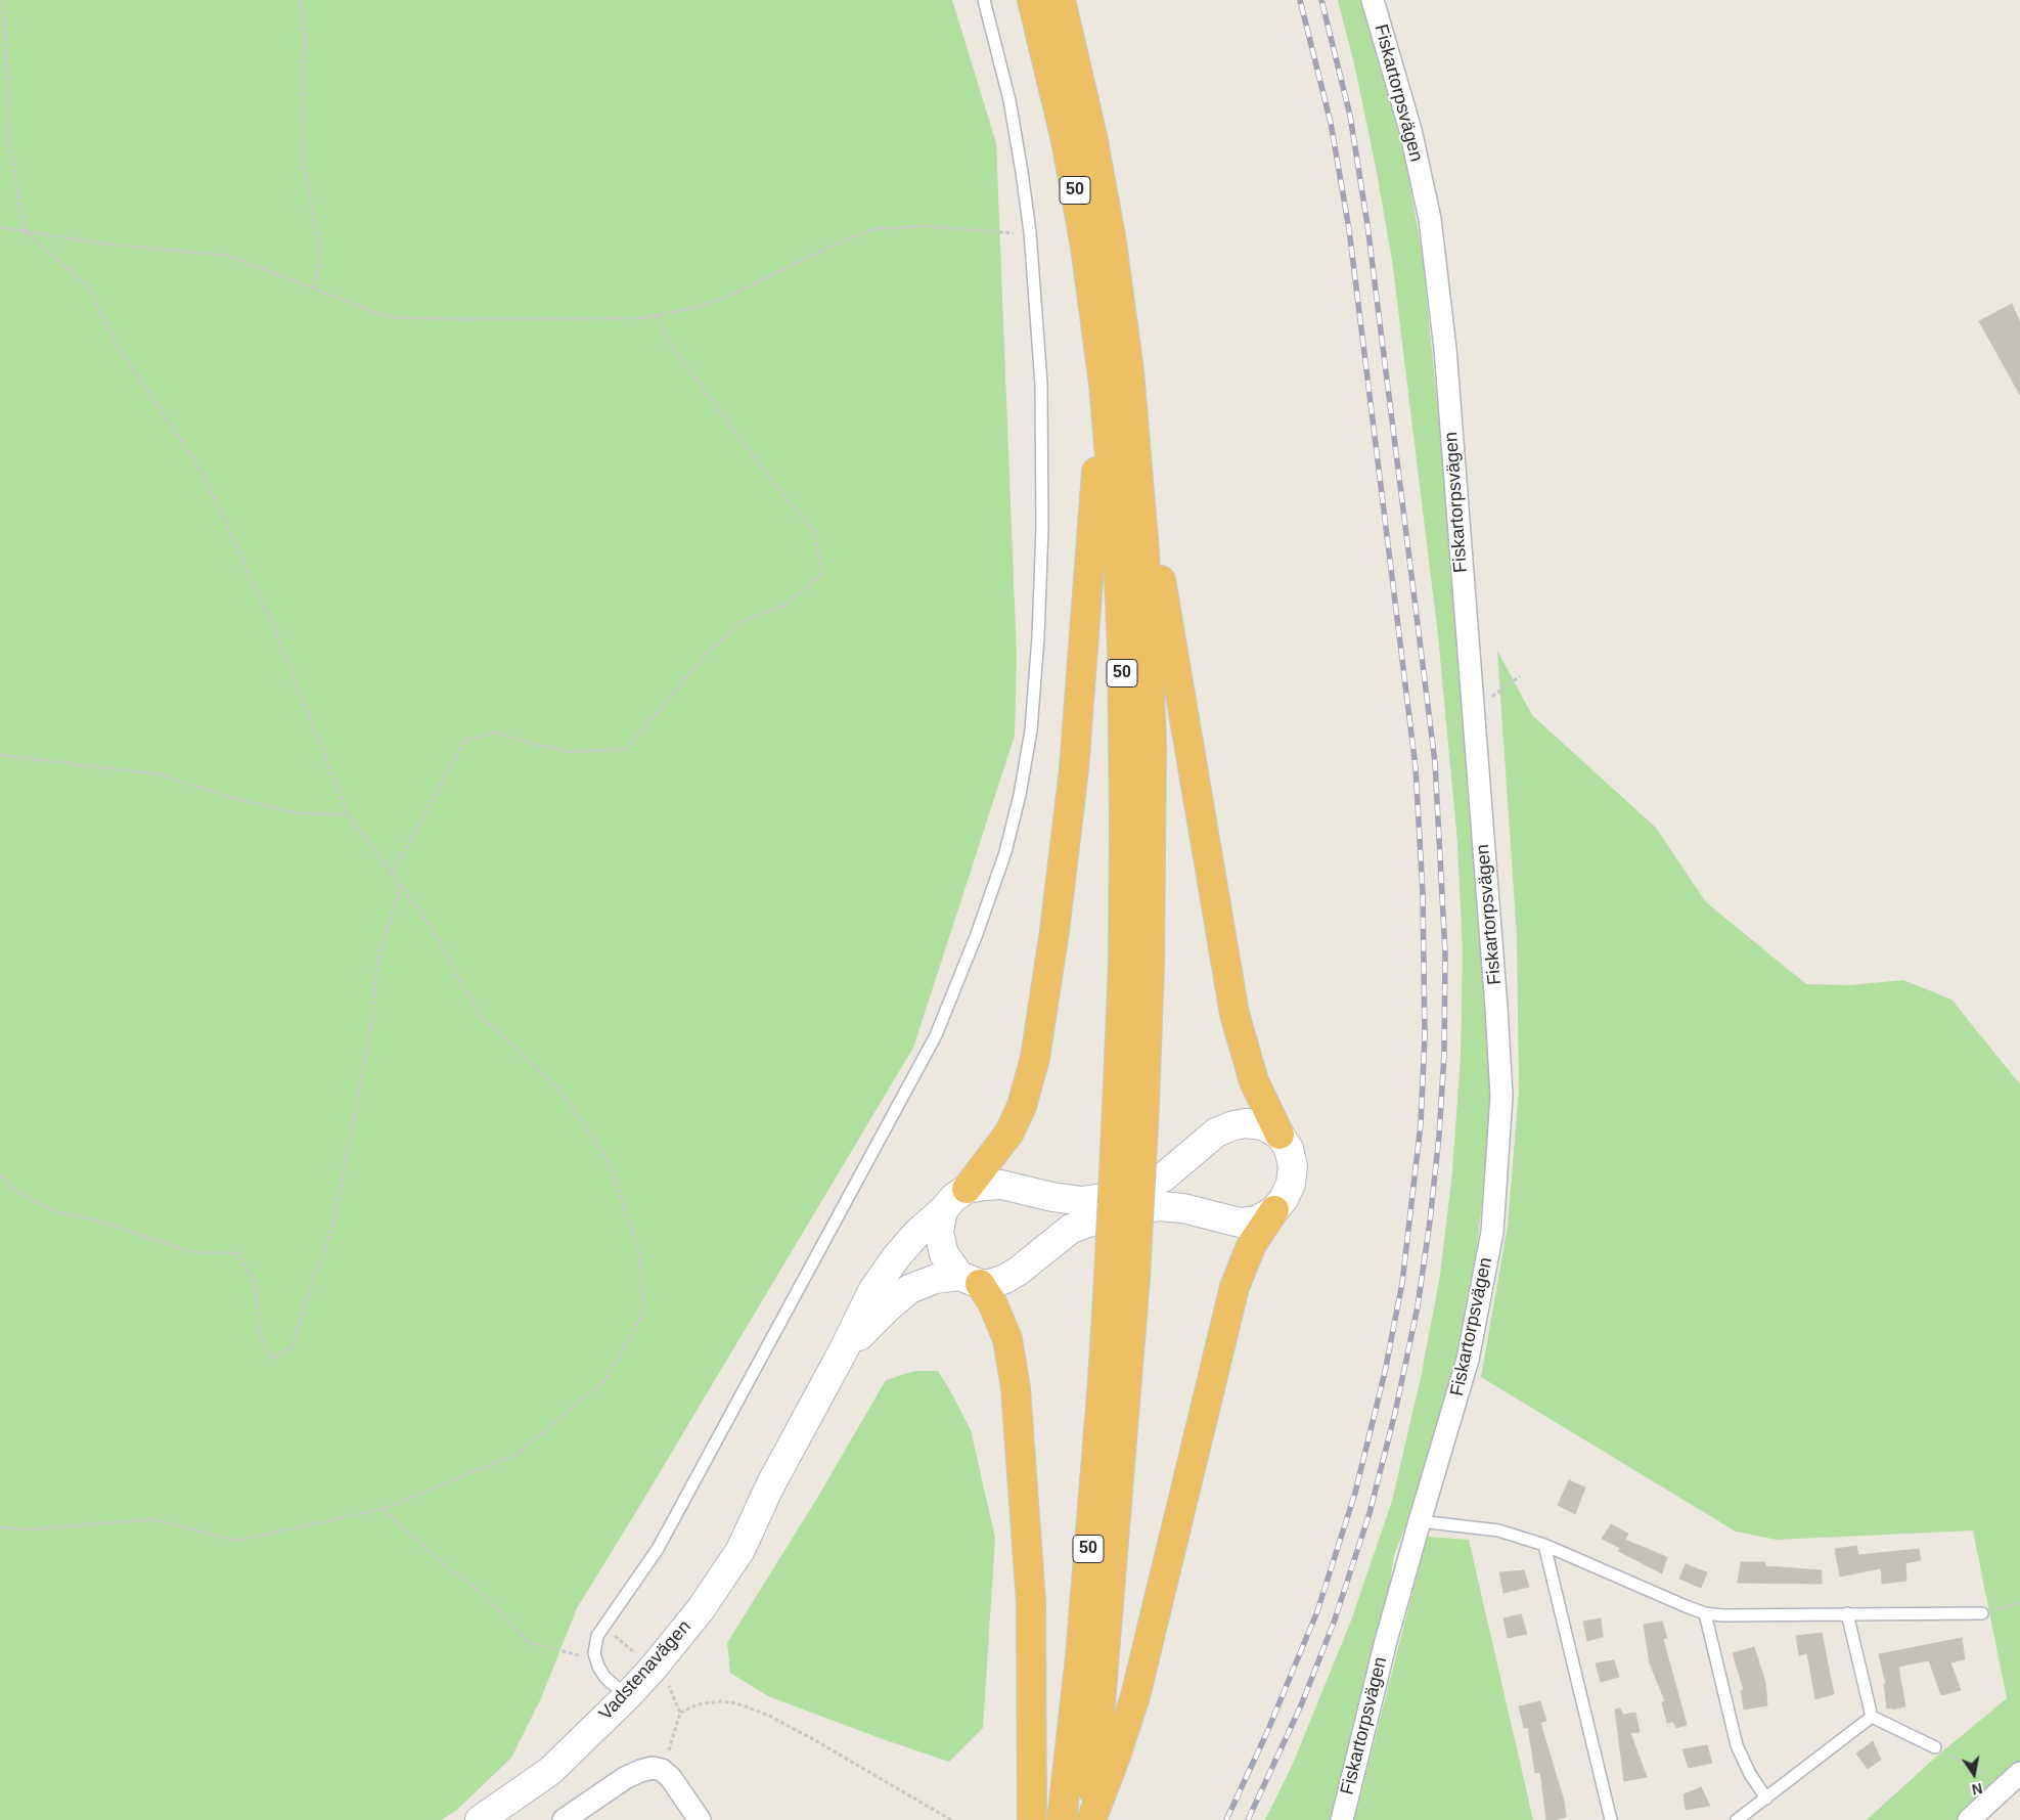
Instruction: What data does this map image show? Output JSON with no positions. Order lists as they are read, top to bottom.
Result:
{
  "streets": {
    "highway": ["50"],
    "main road": ["Vadstenavägen"],
    "street": ["Fiskartorpsvägen"]
  },
  "north": "bottom"
}
